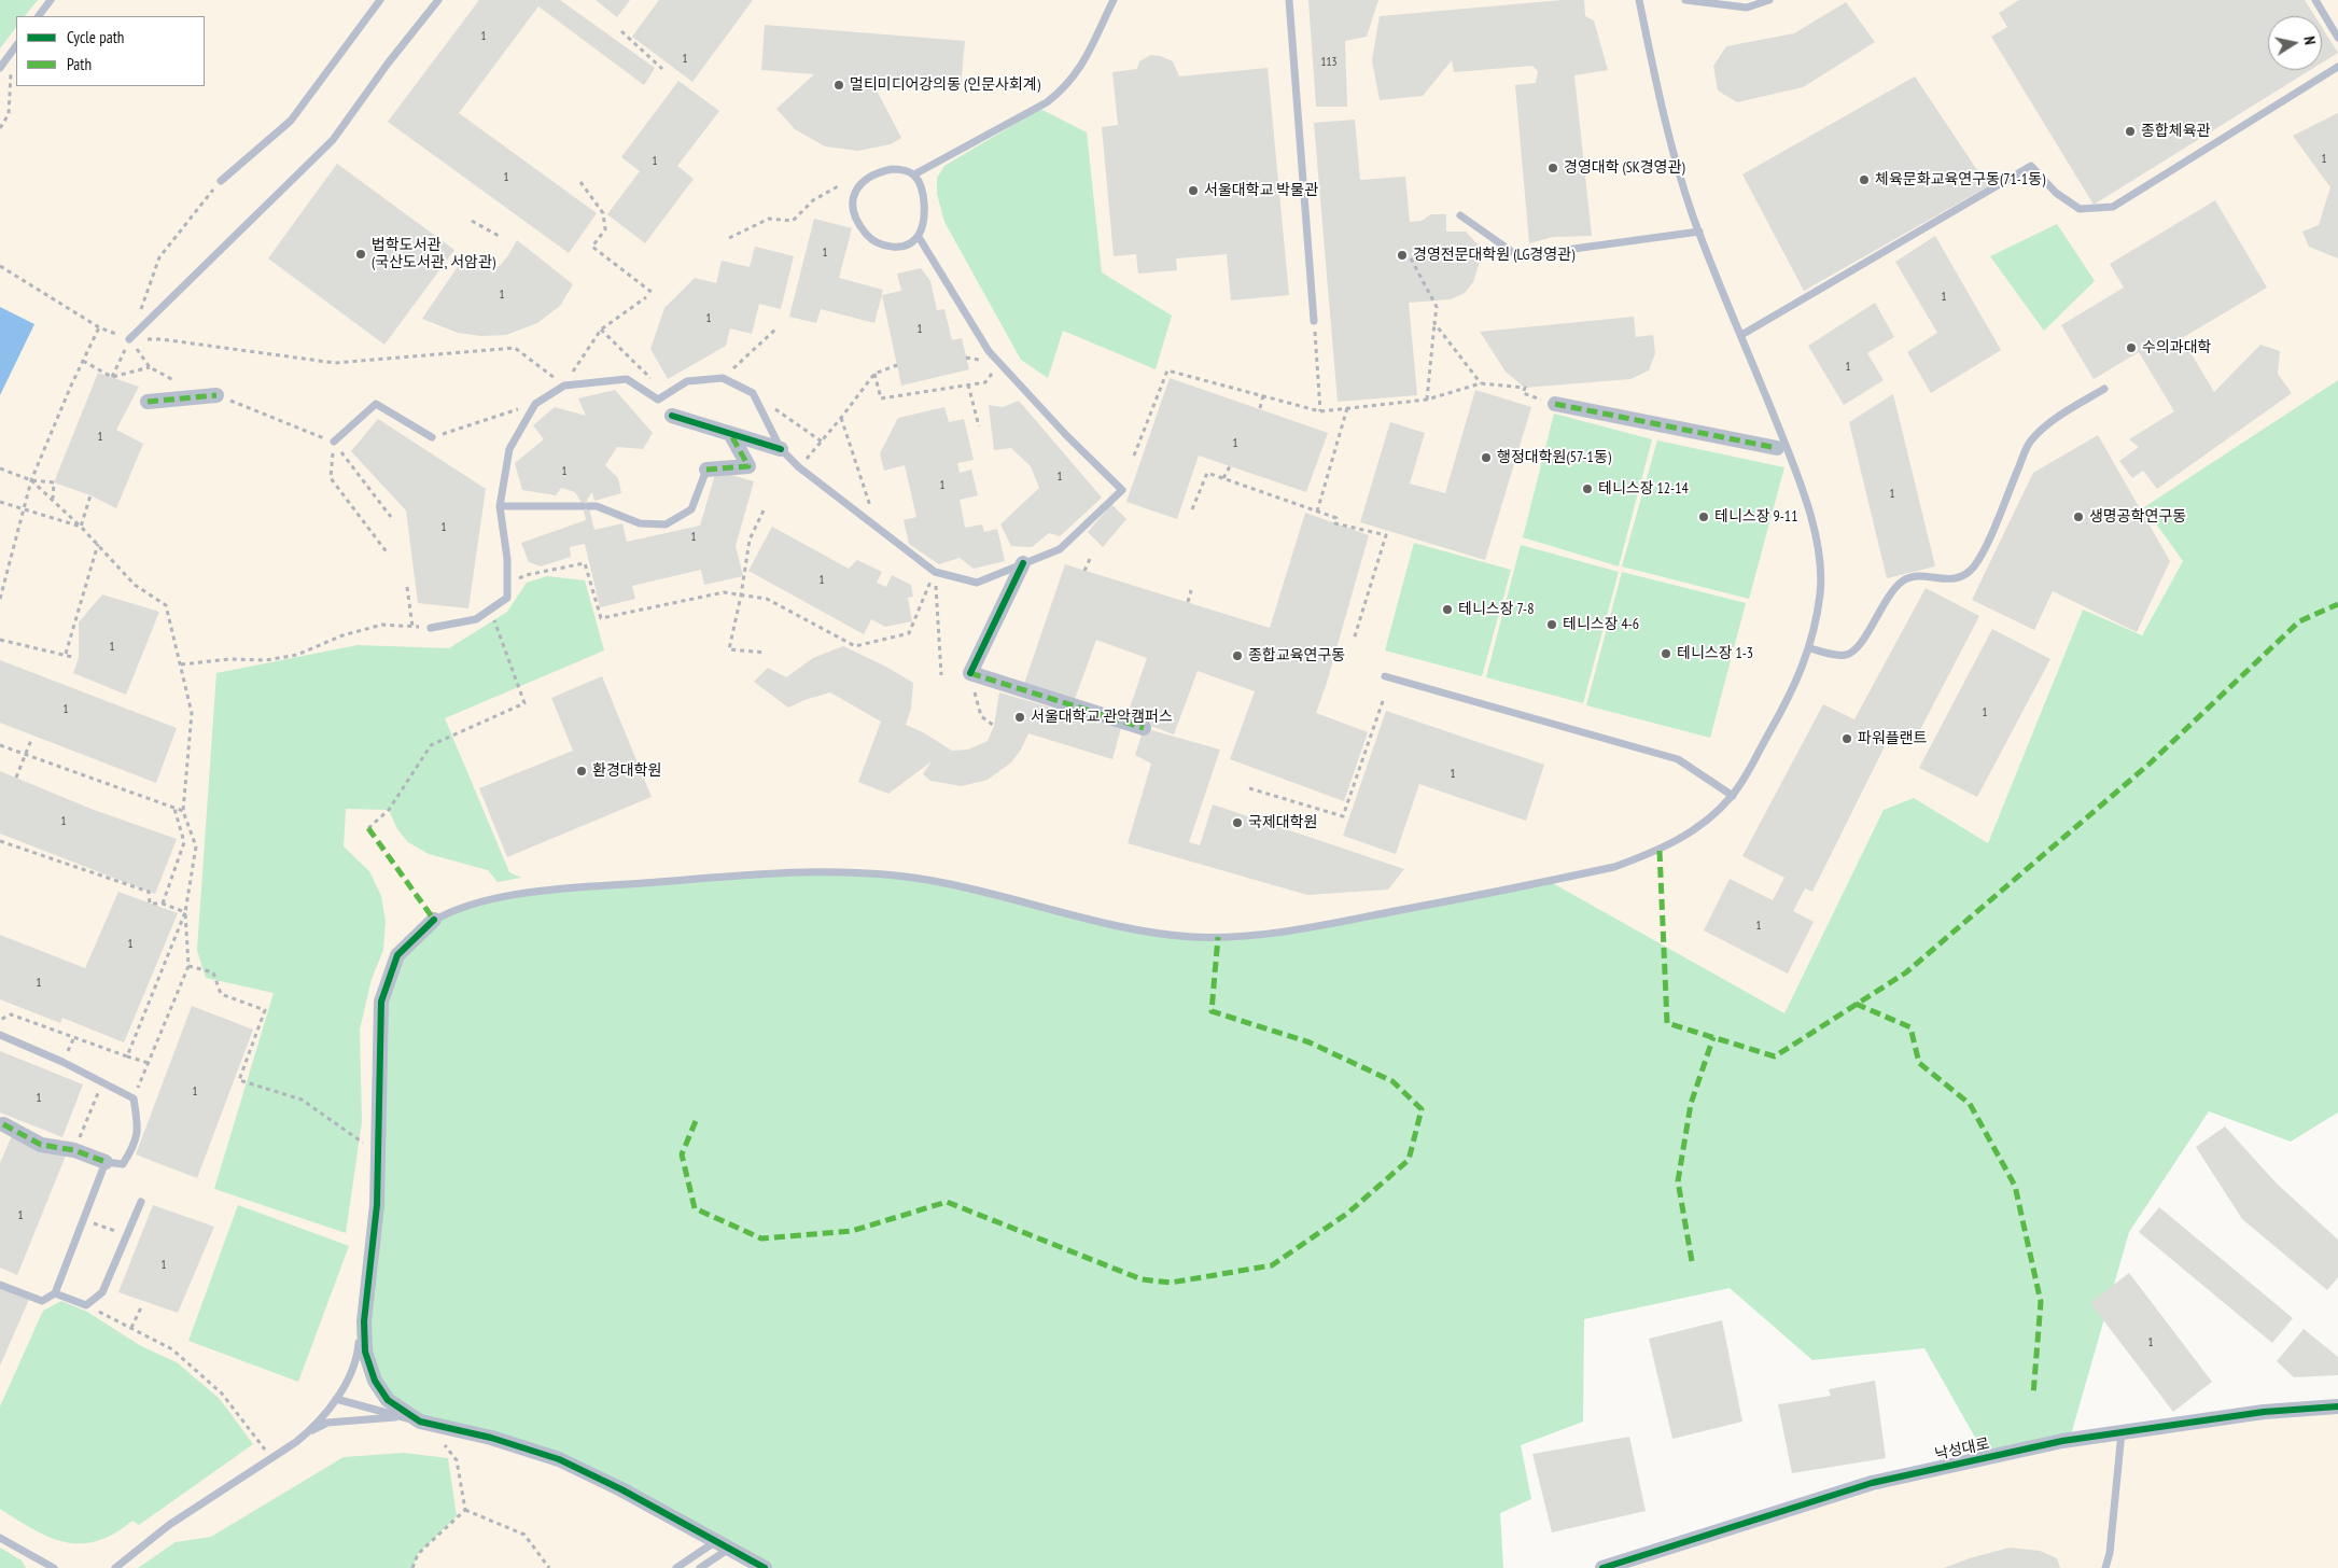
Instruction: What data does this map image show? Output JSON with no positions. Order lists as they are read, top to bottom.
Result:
{
  "streets": {
    "cycle path": ["낙성대로"]
  },
  "places": [
    "멀티미디어강의동 (인문사회계)",
    "종합체육관",
    "경영대학 (SK경영관)",
    "체육문화교육연구동(71-1동)",
    "서울대학교 박물관",
    "법학도서관 (국산도서관, 서암관)",
    "경영전문대학원 (LG경영관)",
    "수의과대학",
    "행정대학원(57-1동)",
    "테니스장 12-14",
    "테니스장 9-11",
    "생명공학연구동",
    "테니스장 7-8",
    "테니스장 4-6",
    "테니스장 1-3",
    "종합교육연구동",
    "서울대학교 관악캠퍼스",
    "파워플랜트",
    "환경대학원",
    "국제대학원"
  ],
  "house_numbers": [
    "1",
    "1",
    "113",
    "1",
    "1",
    "1",
    "1",
    "1",
    "1",
    "1",
    "1",
    "1",
    "1",
    "1",
    "1",
    "1",
    "1",
    "1",
    "1",
    "1",
    "1",
    "1",
    "1",
    "1",
    "1",
    "1",
    "1",
    "1",
    "1",
    "1",
    "1",
    "1",
    "1",
    "1"
  ],
  "legend": ["Cycle path", "Path"],
  "north": "right"
}
